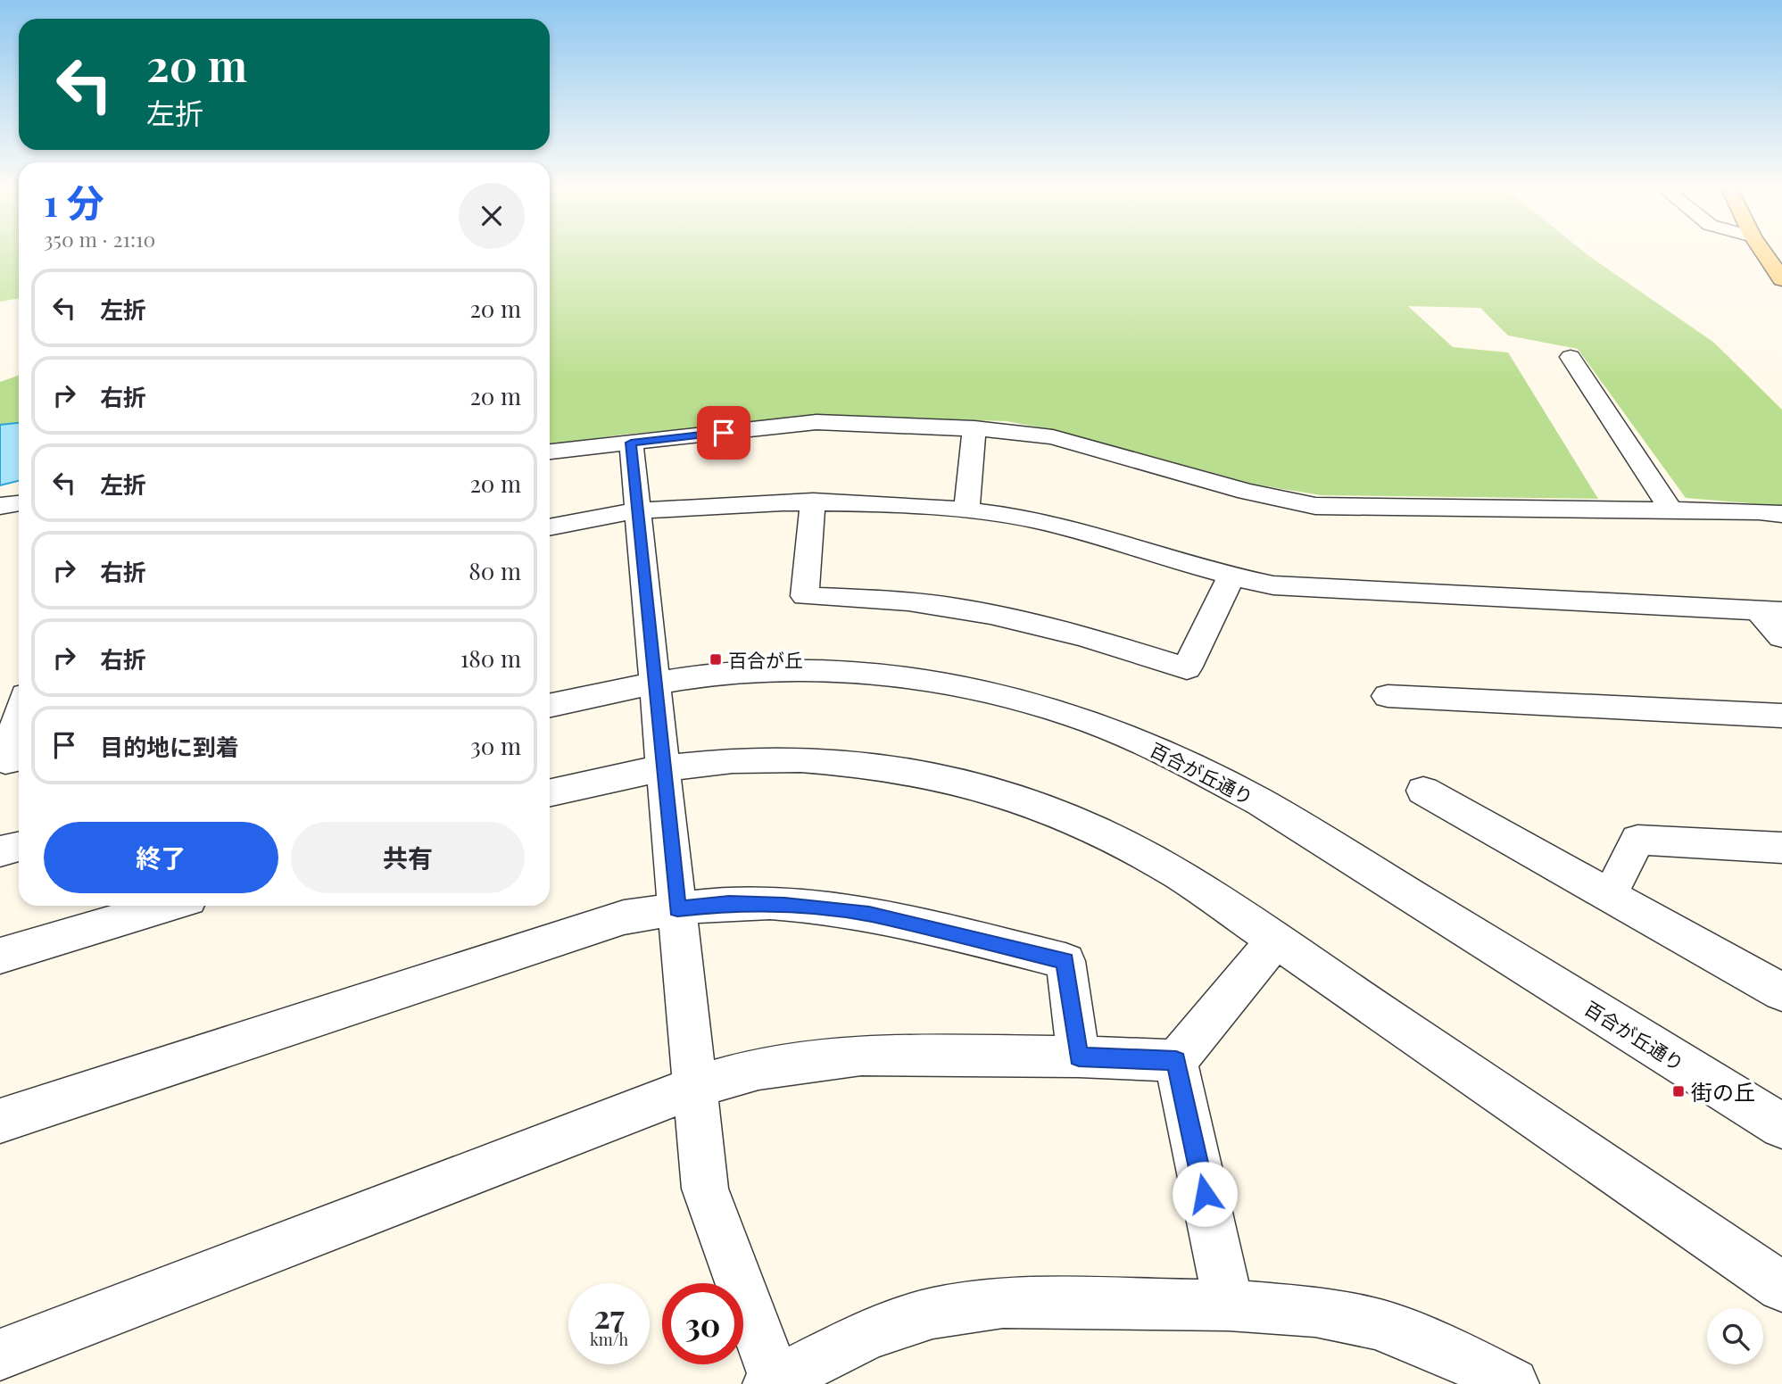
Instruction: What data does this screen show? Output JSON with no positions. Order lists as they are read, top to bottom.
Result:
{
  "streets": {
    "street": ["百合が丘通り"]
  },
  "places": {
    "transit": ["百合が丘", "街の丘"]
  },
  "page": {
    "turn": ["20 m", "左折"],
    "heading": ["1 分", "350 m · 21:10"],
    "list": [
      {
        "name": "左折",
        "value": "20 m"
      },
      {
        "name": "右折",
        "value": "20 m"
      },
      {
        "name": "左折",
        "value": "20 m"
      },
      {
        "name": "右折",
        "value": "80 m"
      },
      {
        "name": "右折",
        "value": "180 m"
      },
      {
        "name": "目的地に到着",
        "value": "30 m"
      }
    ],
    "buttons": ["終了", "共有"],
    "speed": "27 km/h",
    "limit": "30"
  }
}
